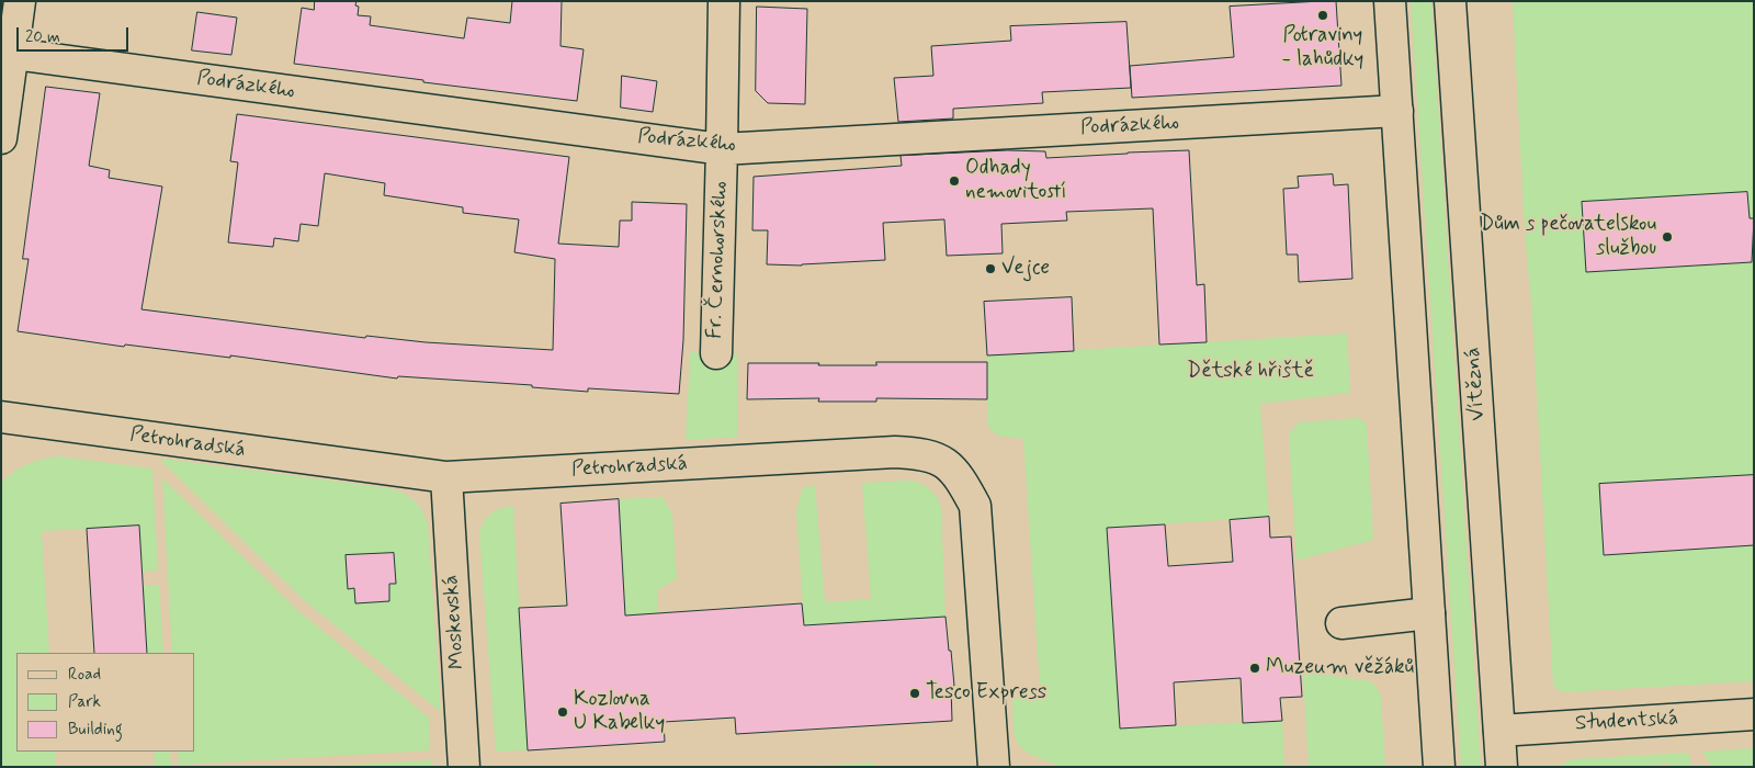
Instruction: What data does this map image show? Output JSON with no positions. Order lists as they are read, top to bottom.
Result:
{
  "streets": {
    "street": [
      "Podrázkého",
      "Fr. Černohorského",
      "Vítězná",
      "Petrohradská",
      "Moskevská",
      "Studentská"
    ]
  },
  "crossings": [
    ["Podrázkého", "Fr. Černohorského"],
    ["Vítězná", "Studentská"],
    ["Petrohradská", "Moskevská"]
  ],
  "parks": ["Dětské hřiště"],
  "places": [
    "Potraviny - lahůdky",
    "Odhady nemovitostí",
    "Dům s pečovatelskou službou",
    "Vejce",
    "Muzeum věžáků",
    "Tesco Express",
    "Kozlovna U Kabelky"
  ],
  "legend": ["Road", "Park", "Building"],
  "scale_bar": "20 m"
}
